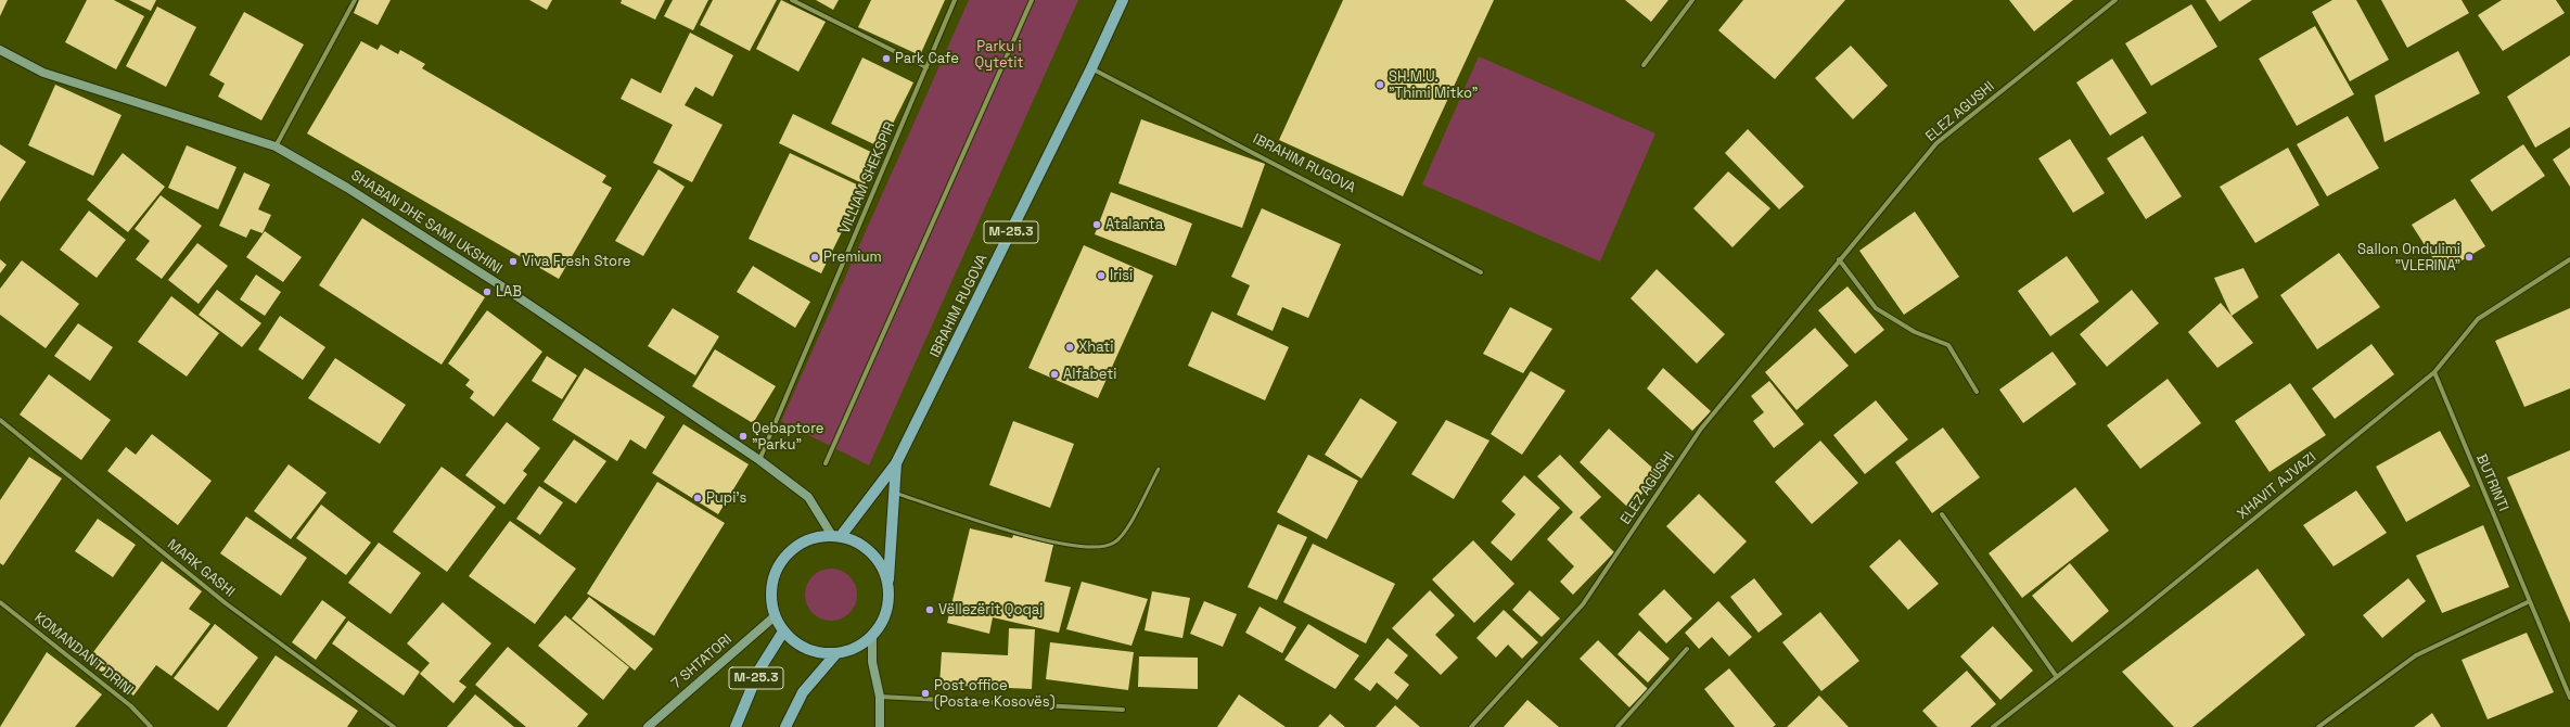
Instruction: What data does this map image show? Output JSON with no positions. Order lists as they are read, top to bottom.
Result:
{
  "streets": {
    "main road": ["IBRAHIM RUGOVA", "M-25.3"],
    "street": [
      "ELEZ AGUSHI",
      "VILLIAM SHEKSPIR",
      "SHABAN DHE SAMI UKSHINI",
      "BUTRINTI",
      "XHAVIT AJVAZI",
      "MARK GASHI",
      "KOMANDANT DRINI",
      "7 SHTATORI"
    ]
  },
  "crossings": [
    ["IBRAHIM RUGOVA", "SHABAN DHE SAMI UKSHINI"],
    ["IBRAHIM RUGOVA", "M-25.3"],
    ["IBRAHIM RUGOVA", "7 SHTATORI"],
    ["VILLIAM SHEKSPIR", "SHABAN DHE SAMI UKSHINI"],
    ["SHABAN DHE SAMI UKSHINI", "M-25.3"],
    ["SHABAN DHE SAMI UKSHINI", "7 SHTATORI"],
    ["M-25.3", "7 SHTATORI"],
    ["BUTRINTI", "XHAVIT AJVAZI"]
  ],
  "parks": ["Parku i Qytetit"],
  "places": [
    "Park Cafe",
    "SH.M.U. \"Thimi Mitko\"",
    "Atalanta",
    "Premium",
    "Sallon Ondulimi \"VLERINA\"",
    "Viva Fresh Store",
    "Irisi",
    "LAB",
    "Xhati",
    "Alfabeti",
    "Qebaptore \"Parku\"",
    "Pupi's",
    "Vëllezërit Qoqaj",
    "Post office (Posta e Kosovës)"
  ]
}
